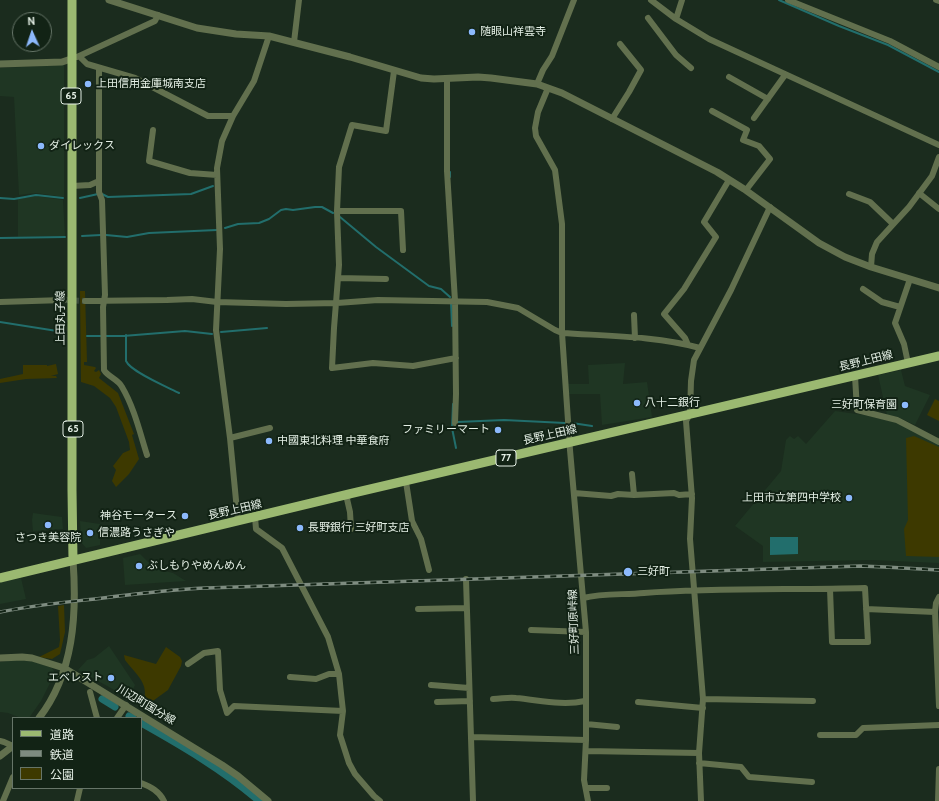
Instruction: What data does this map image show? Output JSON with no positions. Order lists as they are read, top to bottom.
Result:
{
  "streets": {
    "main road": [
      "65",
      "上田丸子線",
      "長野上田線",
      "77"
    ],
    "street": ["三好町原峠線", "川辺町国分線"]
  },
  "crossings": [
    ["上田丸子線", "長野上田線"],
    ["長野上田線", "三好町原峠線"]
  ],
  "places": [
    "随眼山祥雲寺",
    "上田信用金庫城南支店",
    "ダイレックス",
    "八十二銀行",
    "三好町保育園",
    "ファミリーマート",
    "中國東北料理 中華食府",
    "上田市立第四中学校",
    "神谷モータース",
    "さつき美容院",
    "長野銀行 三好町支店",
    "信濃路うさぎや",
    "ぶしもりやめんめん",
    "三好町",
    "エベレスト"
  ],
  "legend": ["道路", "鉄道", "公園"],
  "north": "top"
}
